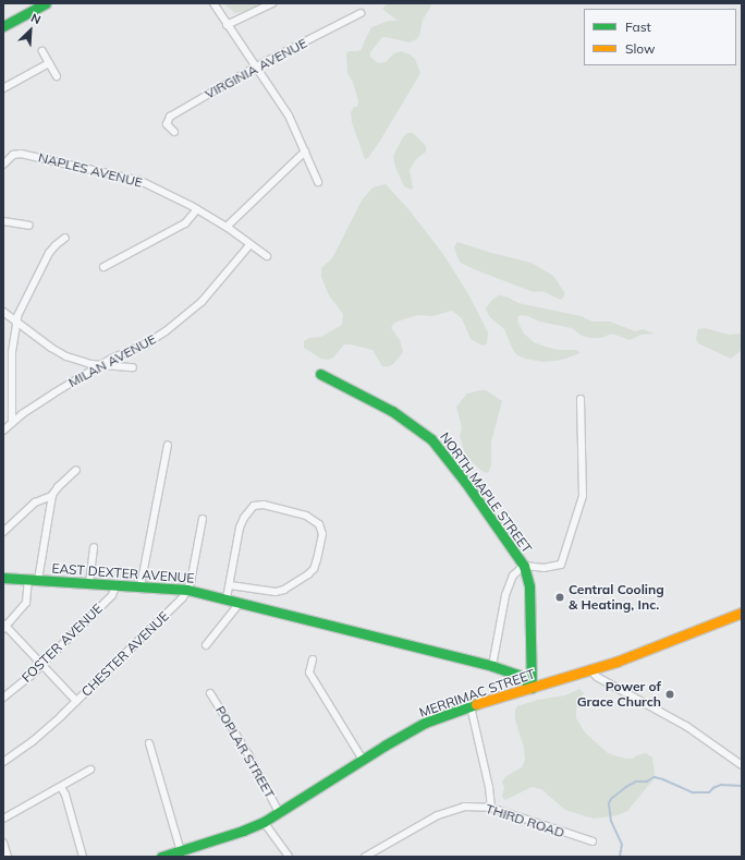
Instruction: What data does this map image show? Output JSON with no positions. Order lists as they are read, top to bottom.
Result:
{
  "streets": {
    "street": [
      "VIRGINIA AVENUE",
      "NAPLES AVENUE",
      "MILAN AVENUE",
      "NORTH MAPLE STREET",
      "EAST DEXTER AVENUE",
      "FOSTER AVENUE",
      "CHESTER AVENUE",
      "MERRIMAC STREET",
      "POPLAR STREET",
      "THIRD ROAD"
    ]
  },
  "crossings": [
    ["NAPLES AVENUE", "MILAN AVENUE"],
    ["NORTH MAPLE STREET", "MERRIMAC STREET"],
    ["EAST DEXTER AVENUE", "FOSTER AVENUE"],
    ["EAST DEXTER AVENUE", "CHESTER AVENUE"],
    ["MERRIMAC STREET", "POPLAR STREET"]
  ],
  "places": ["Central Cooling & Heating, Inc.", "Power of Grace Church"],
  "legend": ["Fast", "Slow"],
  "north": "top right"
}
